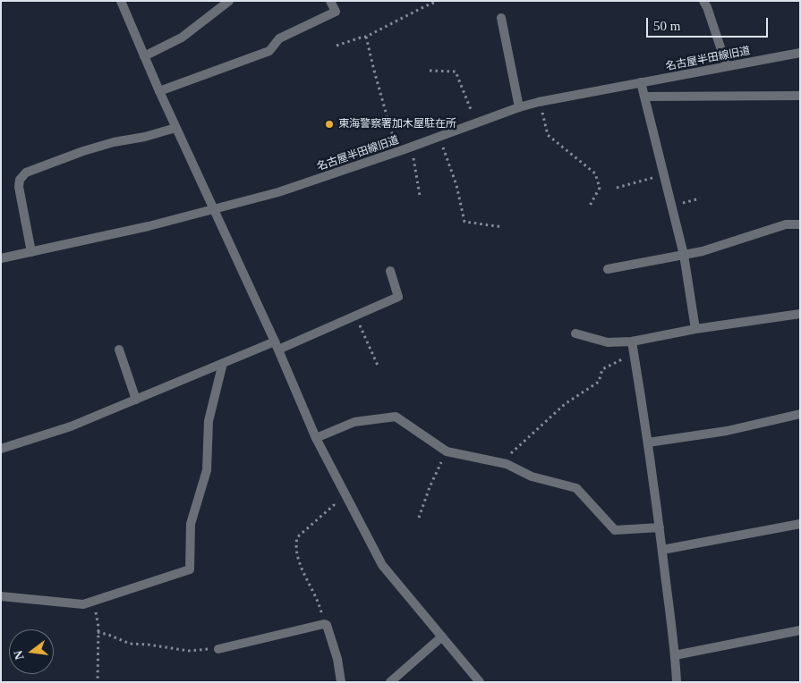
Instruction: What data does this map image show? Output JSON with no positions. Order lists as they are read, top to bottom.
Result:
{
  "streets": {
    "street": ["名古屋半田線旧道"]
  },
  "places": ["東海警察署加木屋駐在所"],
  "scale_bar": "50 m",
  "north": "left"
}
